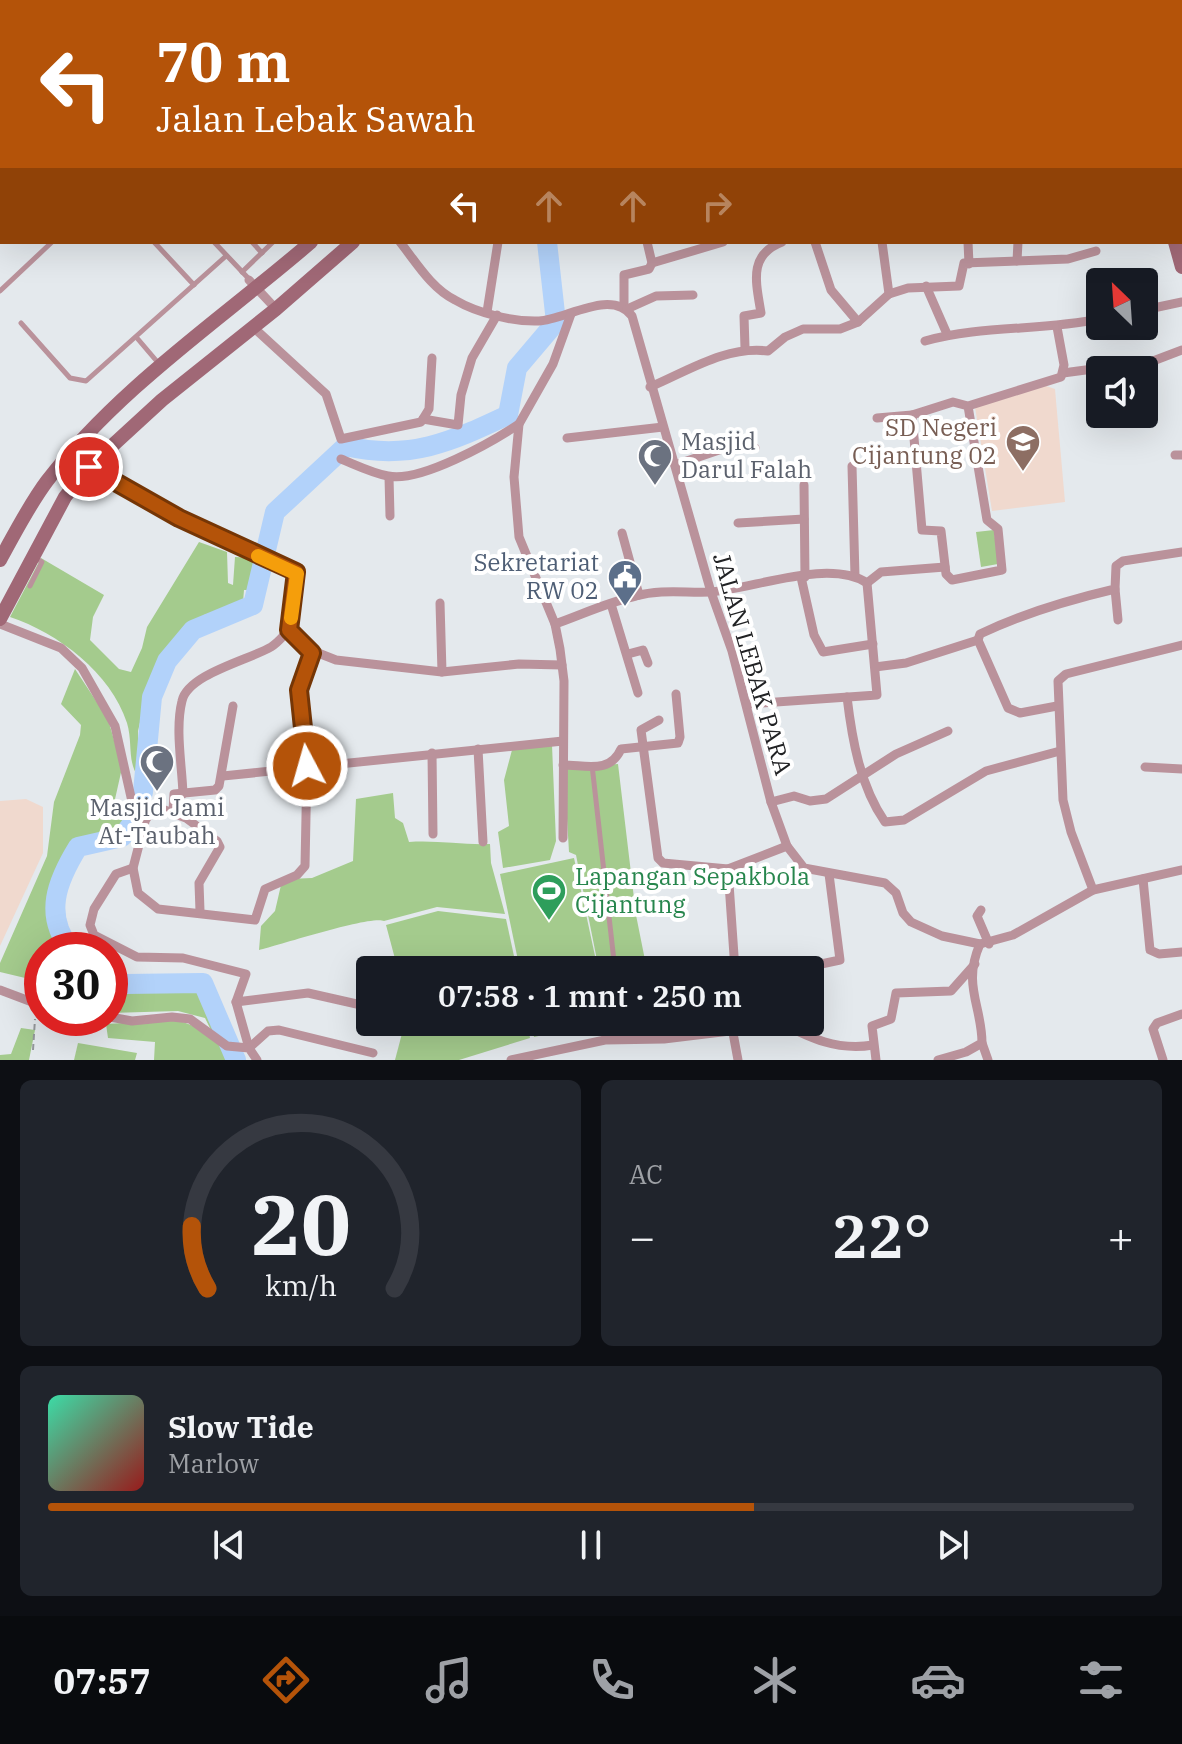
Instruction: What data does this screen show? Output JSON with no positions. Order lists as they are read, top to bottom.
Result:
{
  "streets": {
    "street": ["JALAN LEBAK PARA"]
  },
  "places": {
    "school or university": ["SD Negeri Cijantung 02"],
    "mosque": ["Masjid Darul Falah", "Masjid Jami At-Taubah"],
    "public building": ["Sekretariat RW 02"],
    "sports": ["Lapangan Sepakbola Cijantung"]
  },
  "north": "top left",
  "page": {
    "turn": ["70 m", "Jalan Lebak Sawah"],
    "limit": "30",
    "trip": "07:58 · 1 mnt · 250 m",
    "tile": "AC",
    "heat": ["−", "22°", "+"],
    "song": ["Slow Tide", "Marlow"],
    "tabs": "07:57",
    "gauge": ["20", "km/h"]
  }
}
